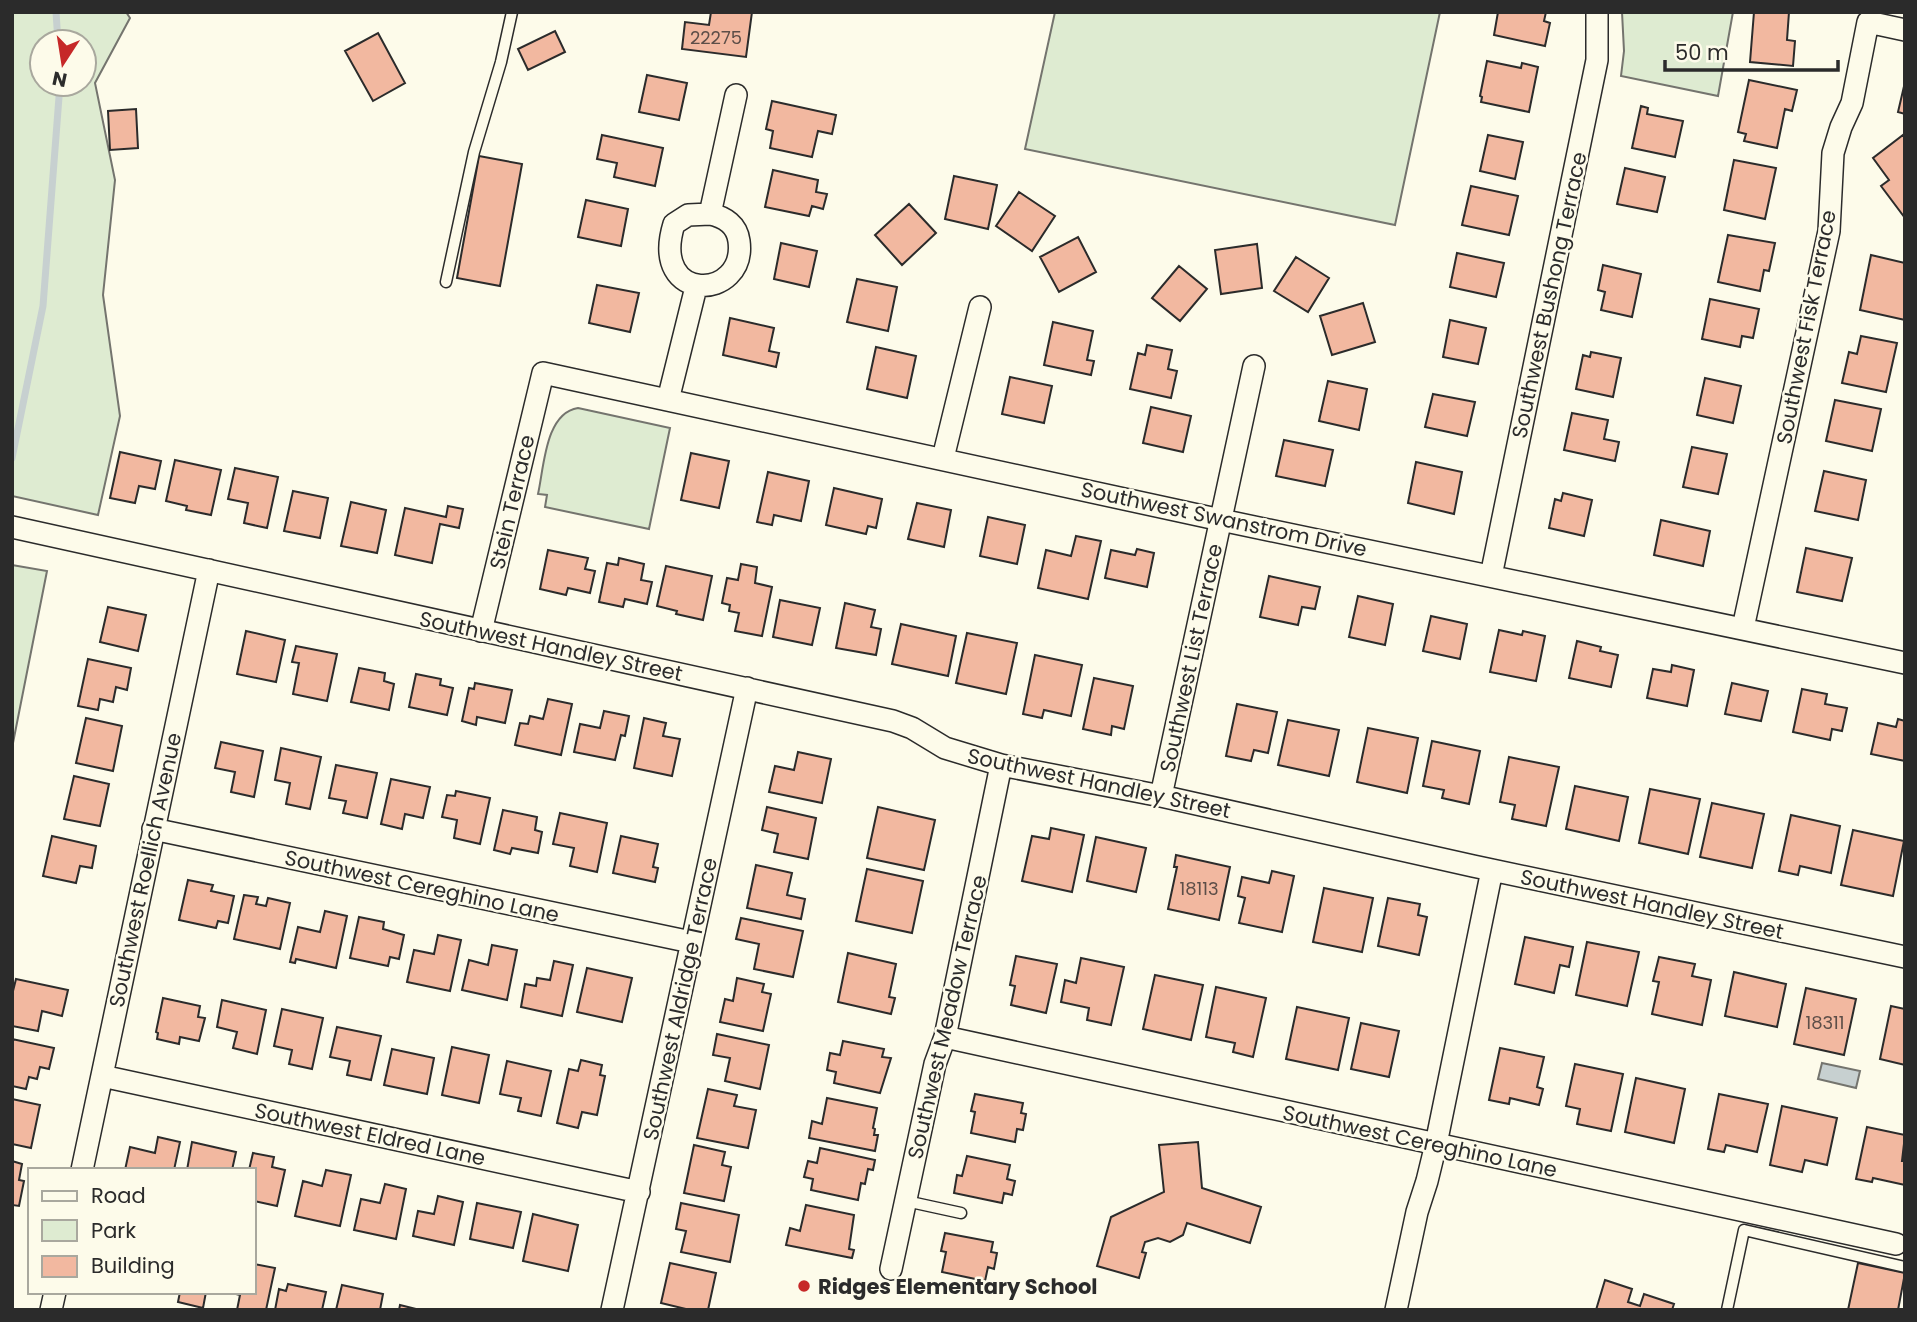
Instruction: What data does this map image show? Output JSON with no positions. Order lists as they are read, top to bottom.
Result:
{
  "streets": {
    "street": [
      "Southwest Bushong Terrace",
      "Southwest Fisk Terrace",
      "Stein Terrace",
      "Southwest Swanstrom Drive",
      "Southwest Handley Street",
      "Southwest List Terrace",
      "Southwest Roellich Avenue",
      "Southwest Cereghino Lane",
      "Southwest Aldridge Terrace",
      "Southwest Meadow Terrace",
      "Southwest Eldred Lane"
    ]
  },
  "crossings": [
    ["Southwest Bushong Terrace", "Southwest Swanstrom Drive"],
    ["Southwest Fisk Terrace", "Southwest Swanstrom Drive"],
    ["Stein Terrace", "Southwest Swanstrom Drive"],
    ["Stein Terrace", "Southwest Handley Street"],
    ["Southwest Swanstrom Drive", "Southwest List Terrace"],
    ["Southwest Handley Street", "Southwest List Terrace"],
    ["Southwest Handley Street", "Southwest Roellich Avenue"],
    ["Southwest Handley Street", "Southwest Aldridge Terrace"],
    ["Southwest Handley Street", "Southwest Meadow Terrace"],
    ["Southwest Roellich Avenue", "Southwest Cereghino Lane"],
    ["Southwest Roellich Avenue", "Southwest Eldred Lane"],
    ["Southwest Cereghino Lane", "Southwest Aldridge Terrace"],
    ["Southwest Cereghino Lane", "Southwest Meadow Terrace"],
    ["Southwest Aldridge Terrace", "Southwest Eldred Lane"]
  ],
  "places": ["Ridges Elementary School"],
  "house_numbers": ["22275", "18113", "18311"],
  "legend": ["Road", "Park", "Building"],
  "scale_bar": "50 m",
  "north": "bottom"
}
